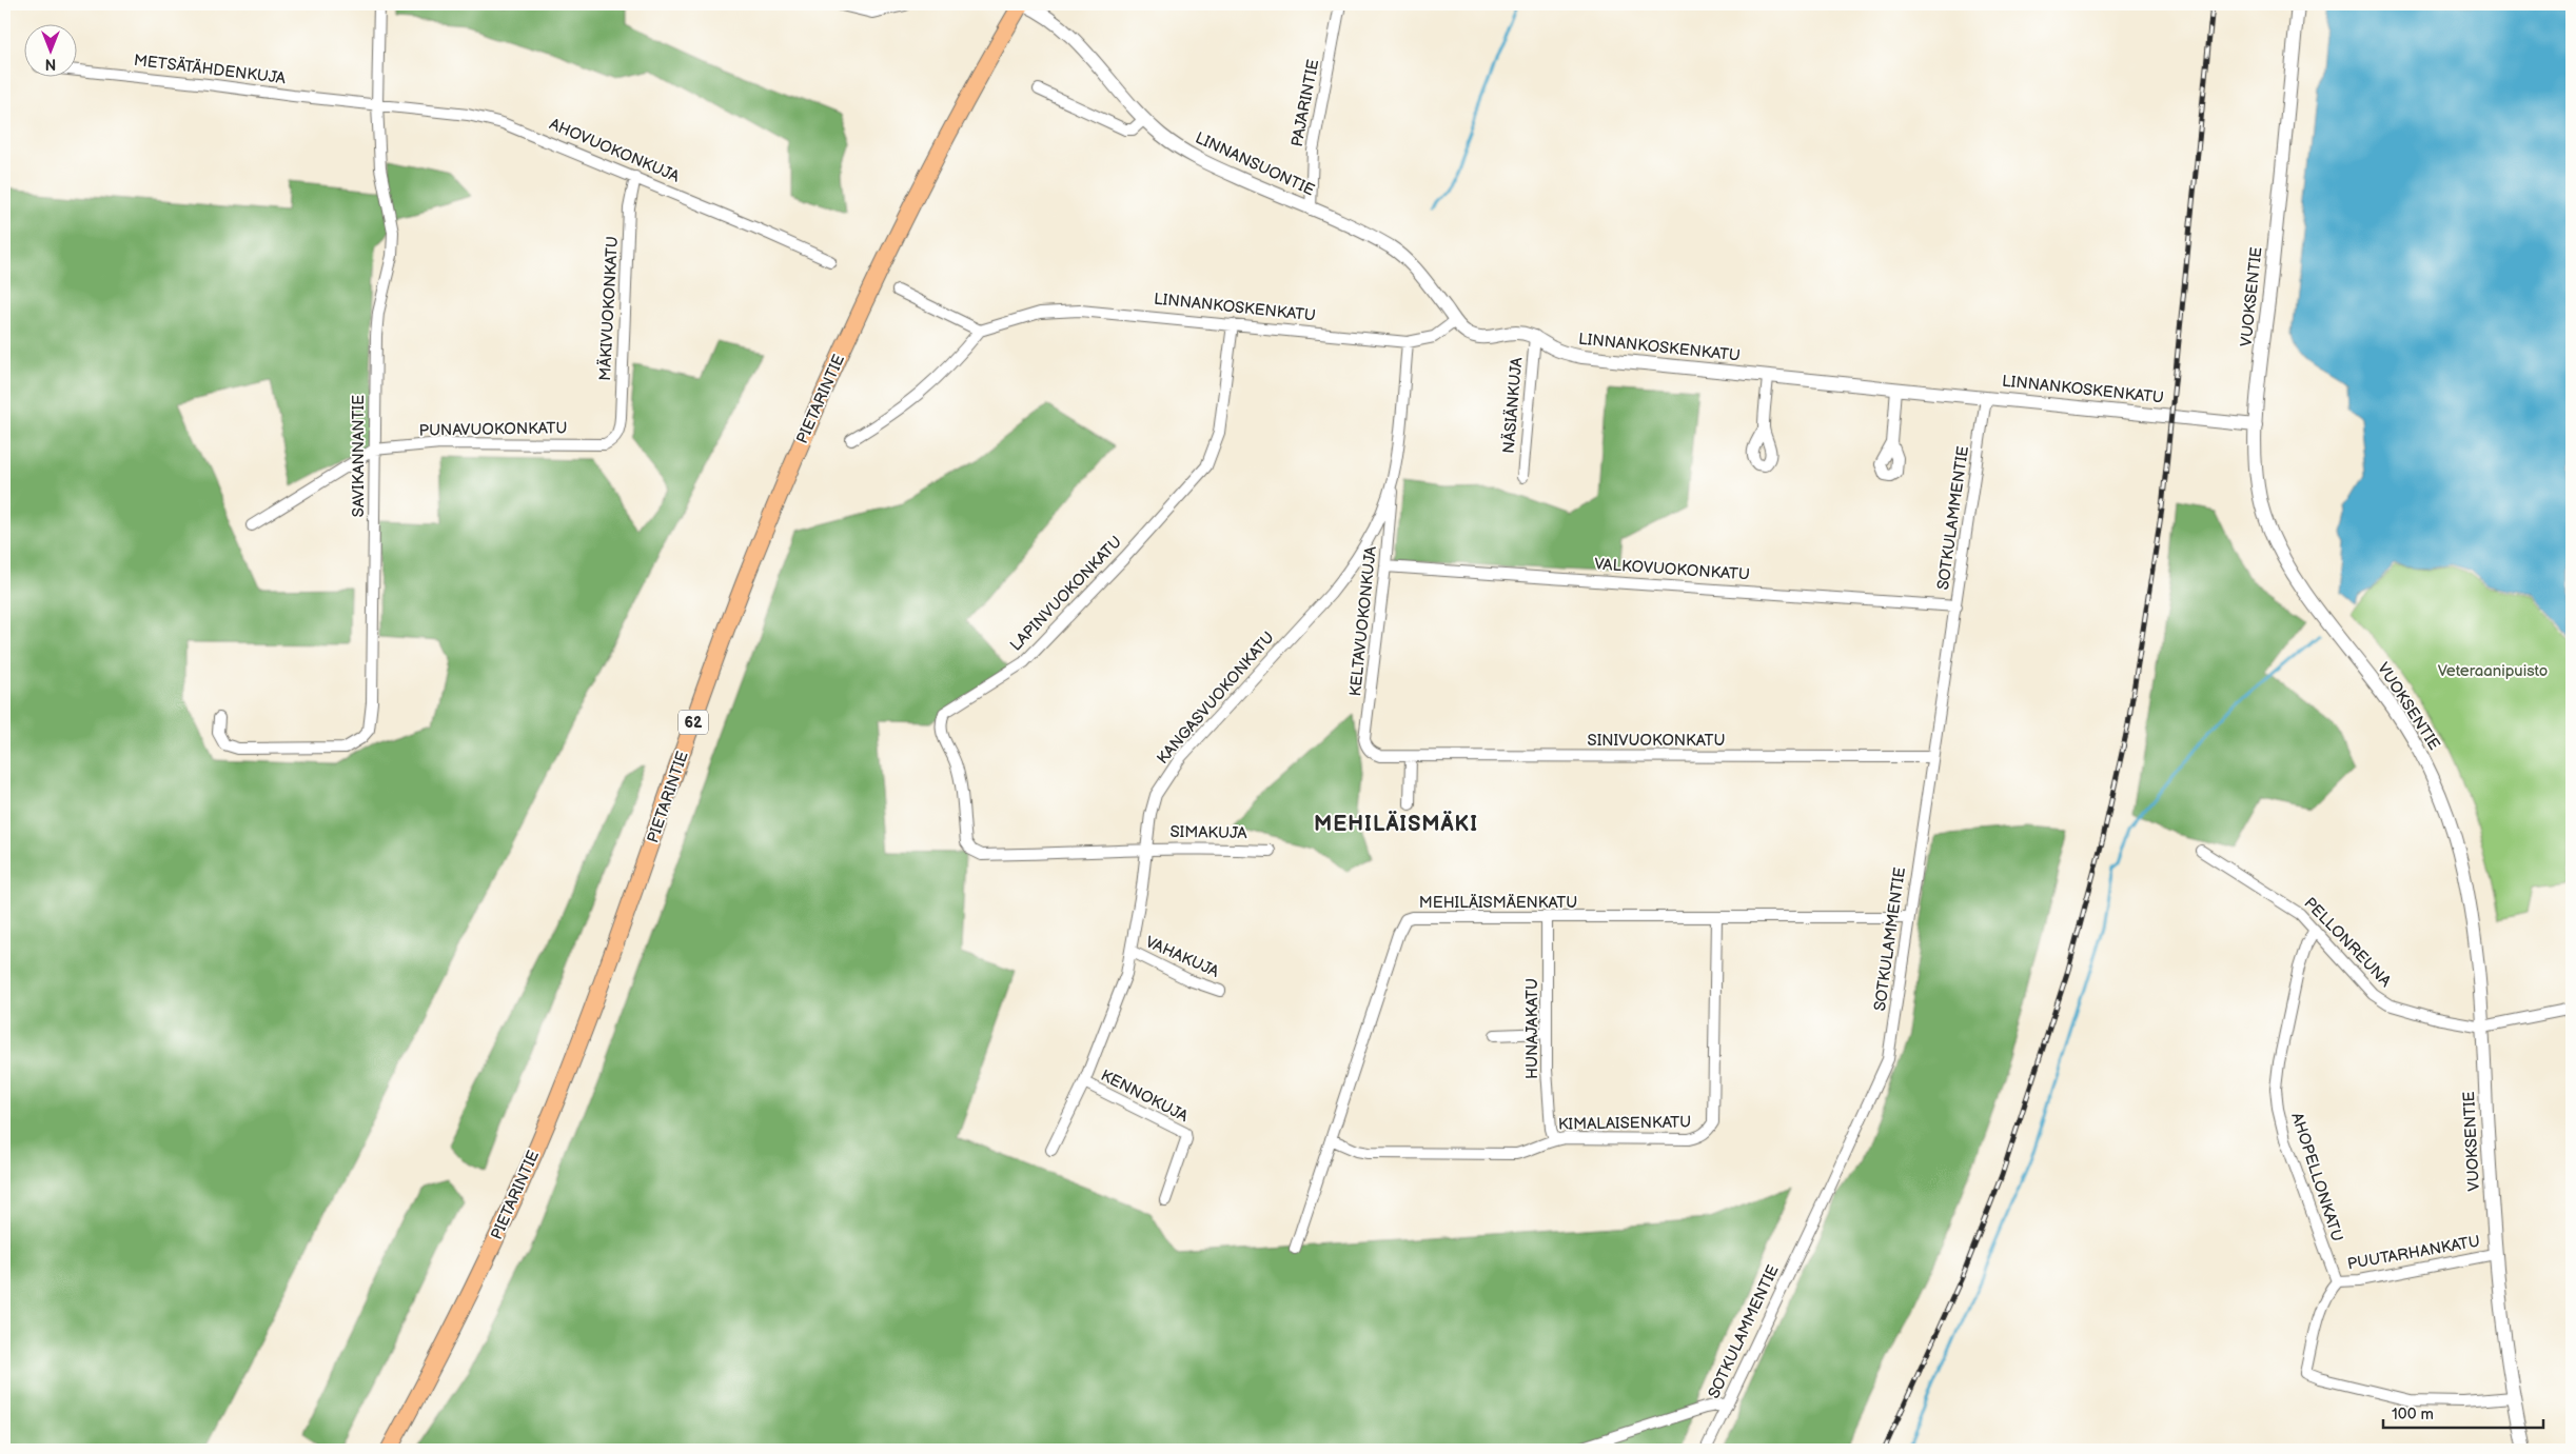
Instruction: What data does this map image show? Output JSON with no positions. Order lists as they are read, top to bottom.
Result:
{
  "streets": {
    "main road": ["PIETARINTIE", "62"],
    "street": [
      "METSÄTÄHDENKUJA",
      "PAJARINTIE",
      "AHOVUOKONKUJA",
      "LINNANSUONTIE",
      "VUOKSENTIE",
      "LINNANKOSKENKATU",
      "MÄKIVUOKONKATU",
      "NÄSIÄNKUJA",
      "PUNAVUOKONKATU",
      "SAVIKANNANTIE",
      "SOTKULAMMENTIE",
      "VALKOVUOKONKATU",
      "LAPINVUOKONKATU",
      "KELTAVUOKONKUJA",
      "KANGASVUOKONKATU",
      "SINIVUOKONKATU",
      "SIMAKUJA",
      "MEHILÄISMÄENKATU",
      "PELLONREUNA",
      "VAHAKUJA",
      "HUNAJAKATU",
      "KENNOKUJA",
      "KIMALAISENKATU",
      "AHOPELLONKATU",
      "PUUTARHANKATU"
    ]
  },
  "crossings": [
    ["METSÄTÄHDENKUJA", "AHOVUOKONKUJA"],
    ["METSÄTÄHDENKUJA", "SAVIKANNANTIE"],
    ["PAJARINTIE", "LINNANSUONTIE"],
    ["AHOVUOKONKUJA", "MÄKIVUOKONKATU"],
    ["AHOVUOKONKUJA", "SAVIKANNANTIE"],
    ["LINNANSUONTIE", "LINNANKOSKENKATU"],
    ["LINNANSUONTIE", "PIETARINTIE"],
    ["VUOKSENTIE", "LINNANKOSKENKATU"],
    ["VUOKSENTIE", "PELLONREUNA"],
    ["VUOKSENTIE", "PUUTARHANKATU"],
    ["LINNANKOSKENKATU", "NÄSIÄNKUJA"],
    ["LINNANKOSKENKATU", "SOTKULAMMENTIE"],
    ["LINNANKOSKENKATU", "LAPINVUOKONKATU"],
    ["LINNANKOSKENKATU", "KANGASVUOKONKATU"],
    ["MÄKIVUOKONKATU", "PUNAVUOKONKATU"],
    ["PUNAVUOKONKATU", "SAVIKANNANTIE"],
    ["SOTKULAMMENTIE", "VALKOVUOKONKATU"],
    ["SOTKULAMMENTIE", "SINIVUOKONKATU"],
    ["SOTKULAMMENTIE", "MEHILÄISMÄENKATU"],
    ["VALKOVUOKONKATU", "KELTAVUOKONKUJA"],
    ["LAPINVUOKONKATU", "KANGASVUOKONKATU"],
    ["LAPINVUOKONKATU", "SIMAKUJA"],
    ["KELTAVUOKONKUJA", "KANGASVUOKONKATU"],
    ["KELTAVUOKONKUJA", "SINIVUOKONKATU"],
    ["KANGASVUOKONKATU", "SIMAKUJA"],
    ["KANGASVUOKONKATU", "VAHAKUJA"],
    ["KANGASVUOKONKATU", "KENNOKUJA"],
    ["MEHILÄISMÄENKATU", "HUNAJAKATU"],
    ["MEHILÄISMÄENKATU", "KIMALAISENKATU"],
    ["PELLONREUNA", "AHOPELLONKATU"],
    ["HUNAJAKATU", "KIMALAISENKATU"],
    ["AHOPELLONKATU", "PUUTARHANKATU"]
  ],
  "districts": ["MEHILÄISMÄKI"],
  "parks": ["Veteraanipuisto"],
  "scale_bar": "100 m",
  "north": "bottom"
}
